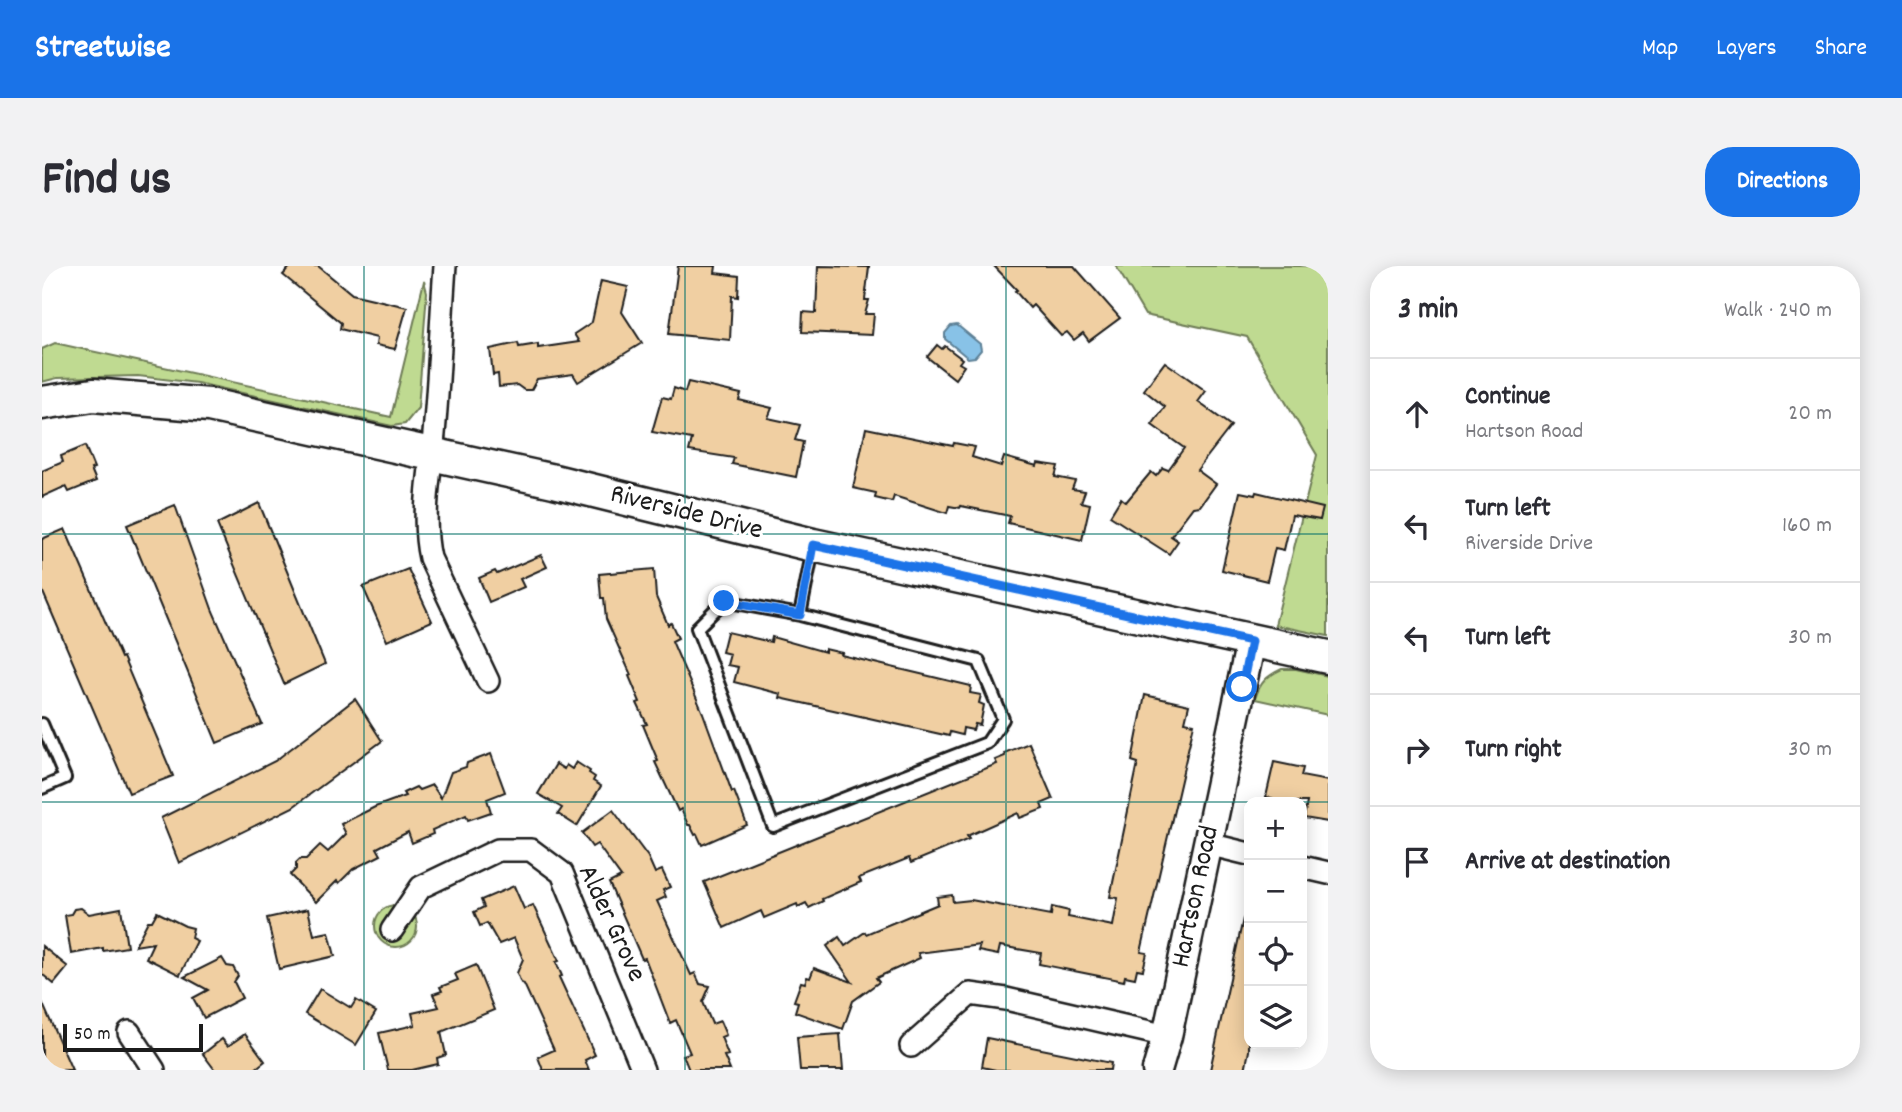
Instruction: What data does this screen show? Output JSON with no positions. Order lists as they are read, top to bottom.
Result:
{
  "streets": {
    "main road": ["Riverside Drive"],
    "street": ["Hartson Road", "Alder Grove"]
  },
  "crossings": [
    ["Riverside Drive", "Hartson Road"]
  ],
  "scale_bar": "50 m",
  "page": {
    "header": "Streetwise",
    "nav": ["Map", "Layers", "Share"],
    "title": "Find us",
    "buttons": "Directions",
    "heading": ["3 min", "Walk · 240 m"],
    "list": [
      ["Continue", "Hartson Road", "20 m"],
      ["Turn left", "Riverside Drive", "160 m"],
      ["Turn left", "30 m"],
      ["Turn right", "30 m"],
      "Arrive at destination"
    ],
    "map_buttons": ["+", "−"],
    "scale": "50 m"
  }
}
